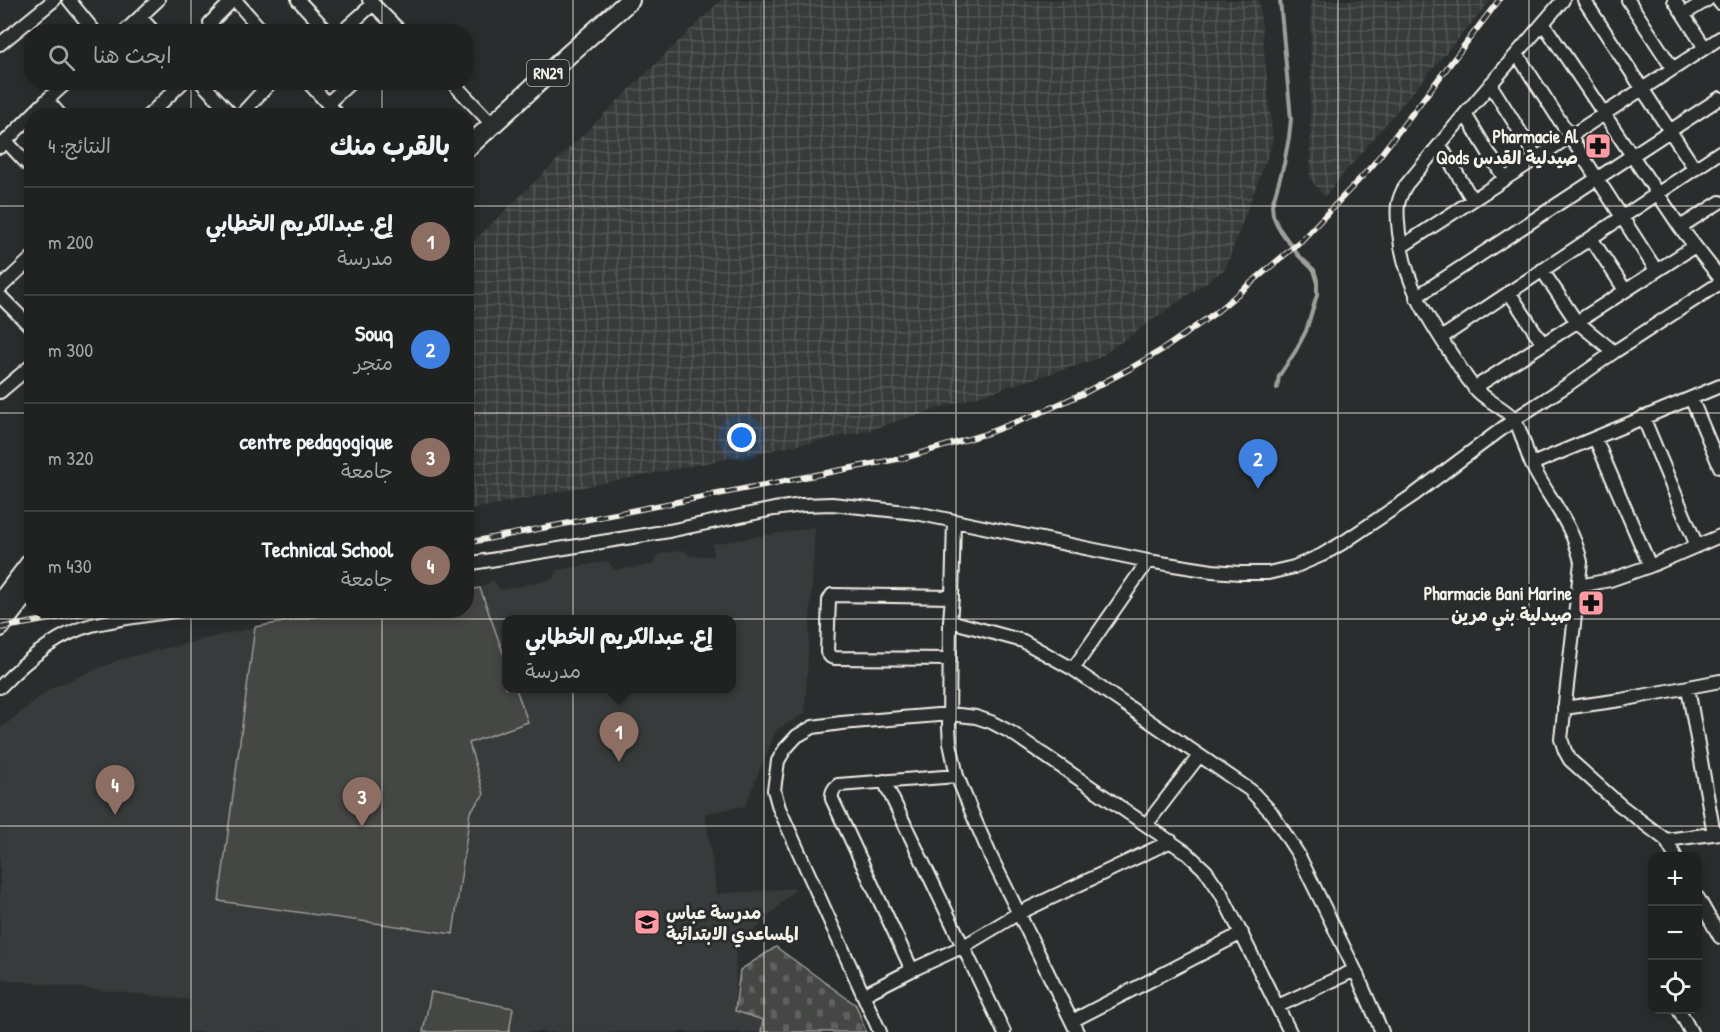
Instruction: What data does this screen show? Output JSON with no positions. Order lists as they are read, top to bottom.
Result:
{
  "streets": {
    "highway": ["RN29"]
  },
  "places": {
    "pharmacy": ["Pharmacie Al Qods صيدلية القدس", "Pharmacie Bani Marine صيدلية بني مرين"],
    "school or university": ["مدرسة عباس المساعدي الابتدائية"]
  },
  "page": {
    "search": "ابحث هنا",
    "heading": ["بالقرب منك", "النتائج: 4"],
    "list": [
      {
        "mark": "1",
        "name": "إع. عبدالكريم الخطابي",
        "note": "مدرسة",
        "value": "200 m"
      },
      {
        "mark": "2",
        "name": "Souq",
        "note": "متجر",
        "value": "300 m"
      },
      {
        "mark": "3",
        "name": "centre pedagogique",
        "note": "جامعة",
        "value": "320 m"
      },
      {
        "mark": "4",
        "name": "Technical School",
        "note": "جامعة",
        "value": "430 m"
      }
    ],
    "pins": [
      "2",
      "1",
      "4",
      "3"
    ],
    "popup": ["إع. عبدالكريم الخطابي", "مدرسة"],
    "map_buttons": ["+", "−"]
  }
}
